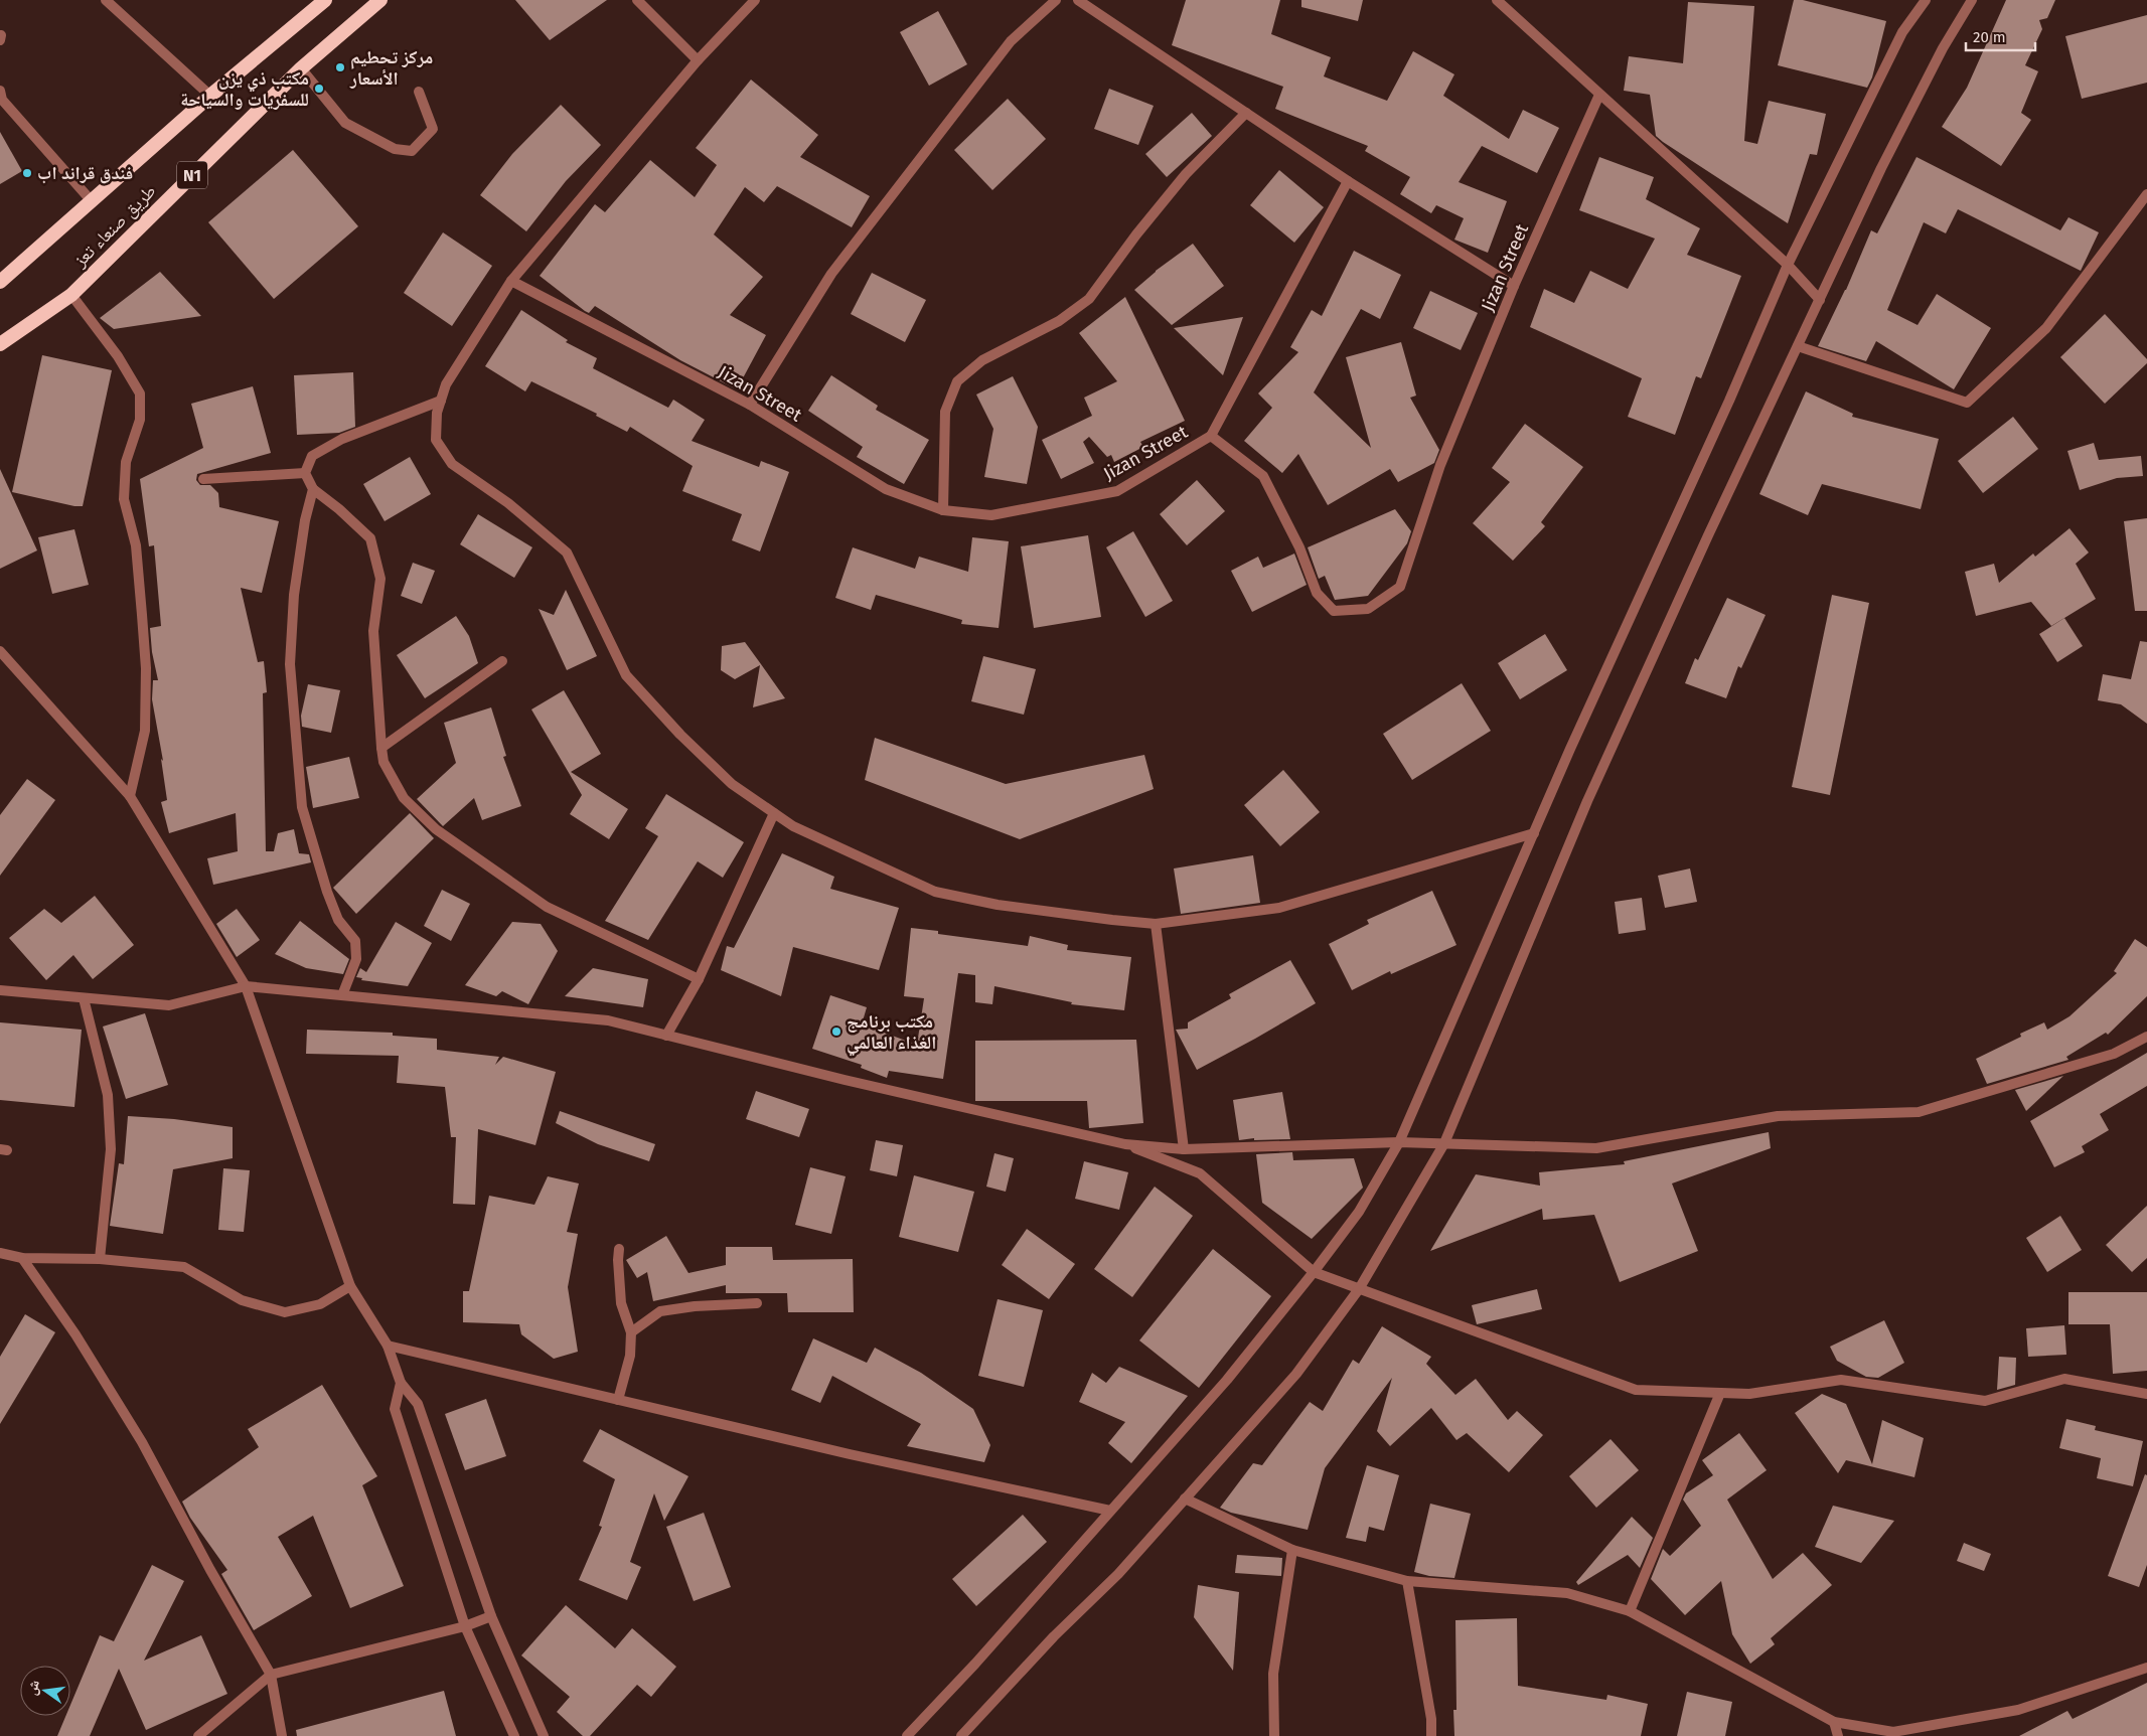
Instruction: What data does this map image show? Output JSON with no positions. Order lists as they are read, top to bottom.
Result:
{
  "streets": {
    "highway": ["N1", "طريق صنعاء تعز"],
    "street": ["Jizan Street"]
  },
  "places": [
    "مركز تحطيم الأسعار",
    "مكتب ذي يزن للسفريات والسياحة",
    "فندق قراند اب",
    "مكتب برنامج الغذاء العالمي"
  ],
  "scale_bar": "20 m",
  "north": "left"
}
